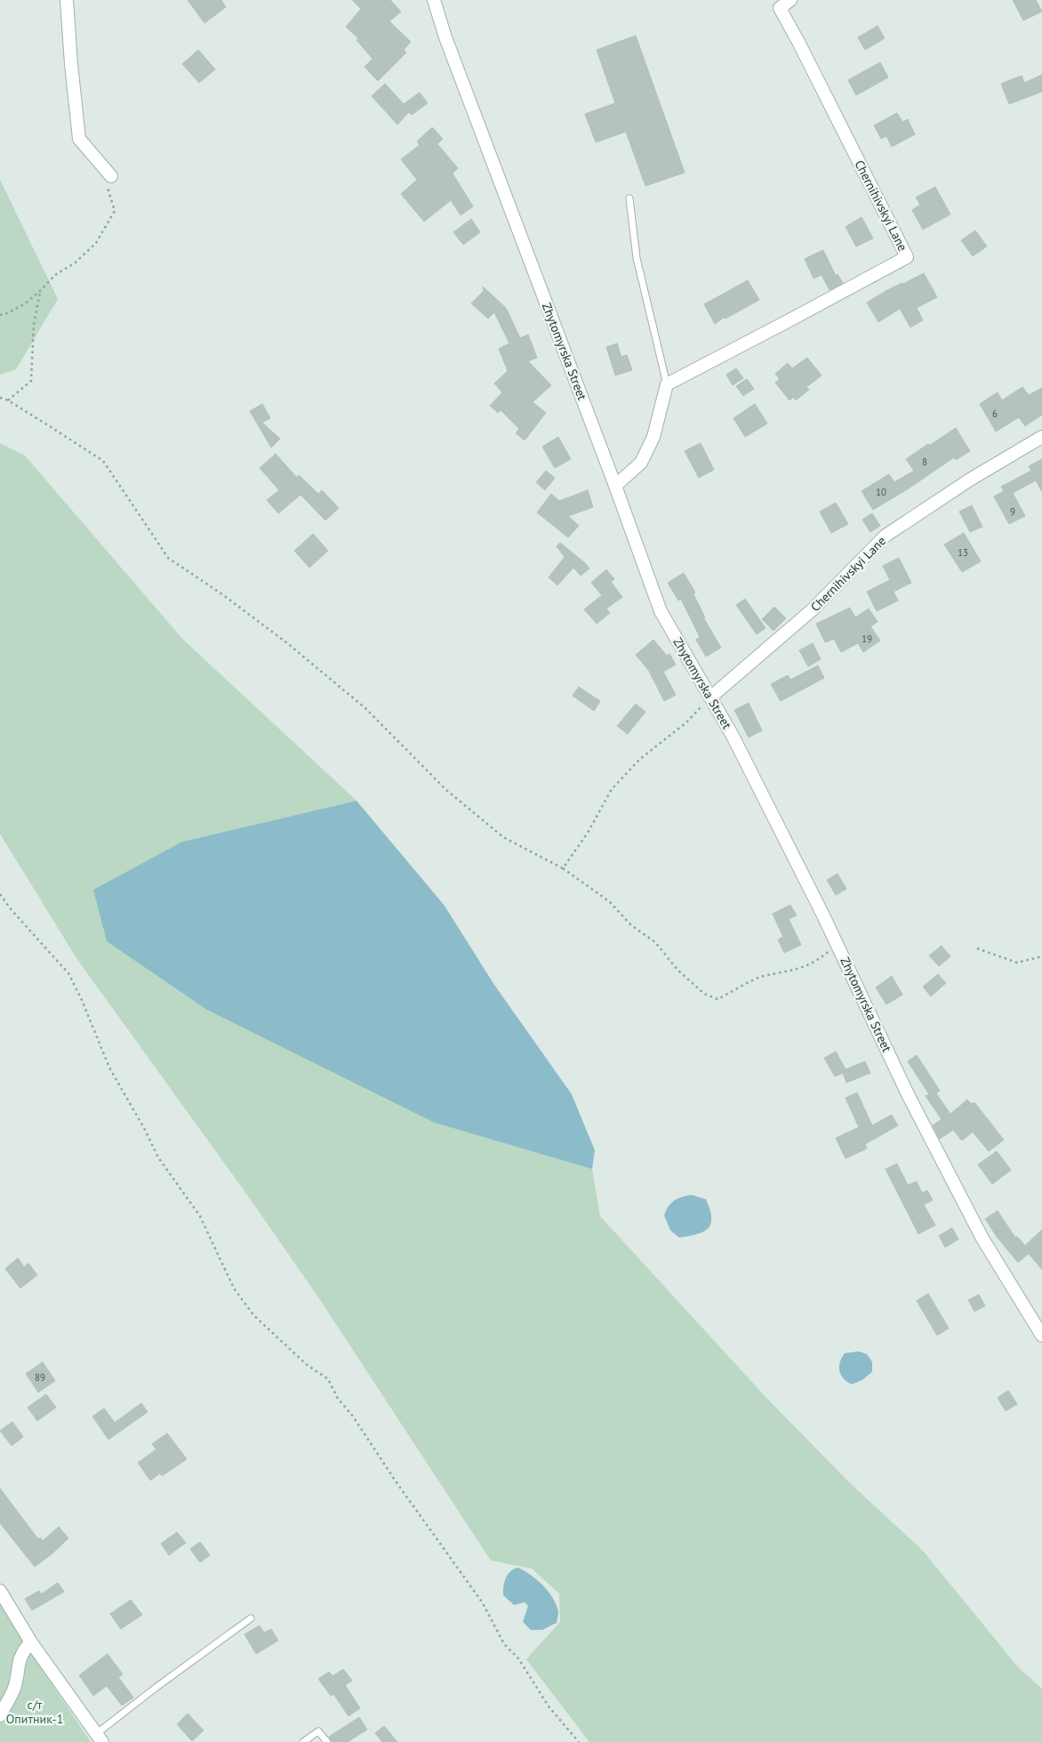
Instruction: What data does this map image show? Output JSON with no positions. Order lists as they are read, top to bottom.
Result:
{
  "streets": {
    "street": ["Chernihivskyi Lane", "Zhytomyrska Street"]
  },
  "crossings": [
    ["Chernihivskyi Lane", "Zhytomyrska Street"]
  ],
  "parks": ["с/т Опитник-1"],
  "house_numbers": [
    "6",
    "8",
    "10",
    "9",
    "13",
    "19",
    "89"
  ]
}
